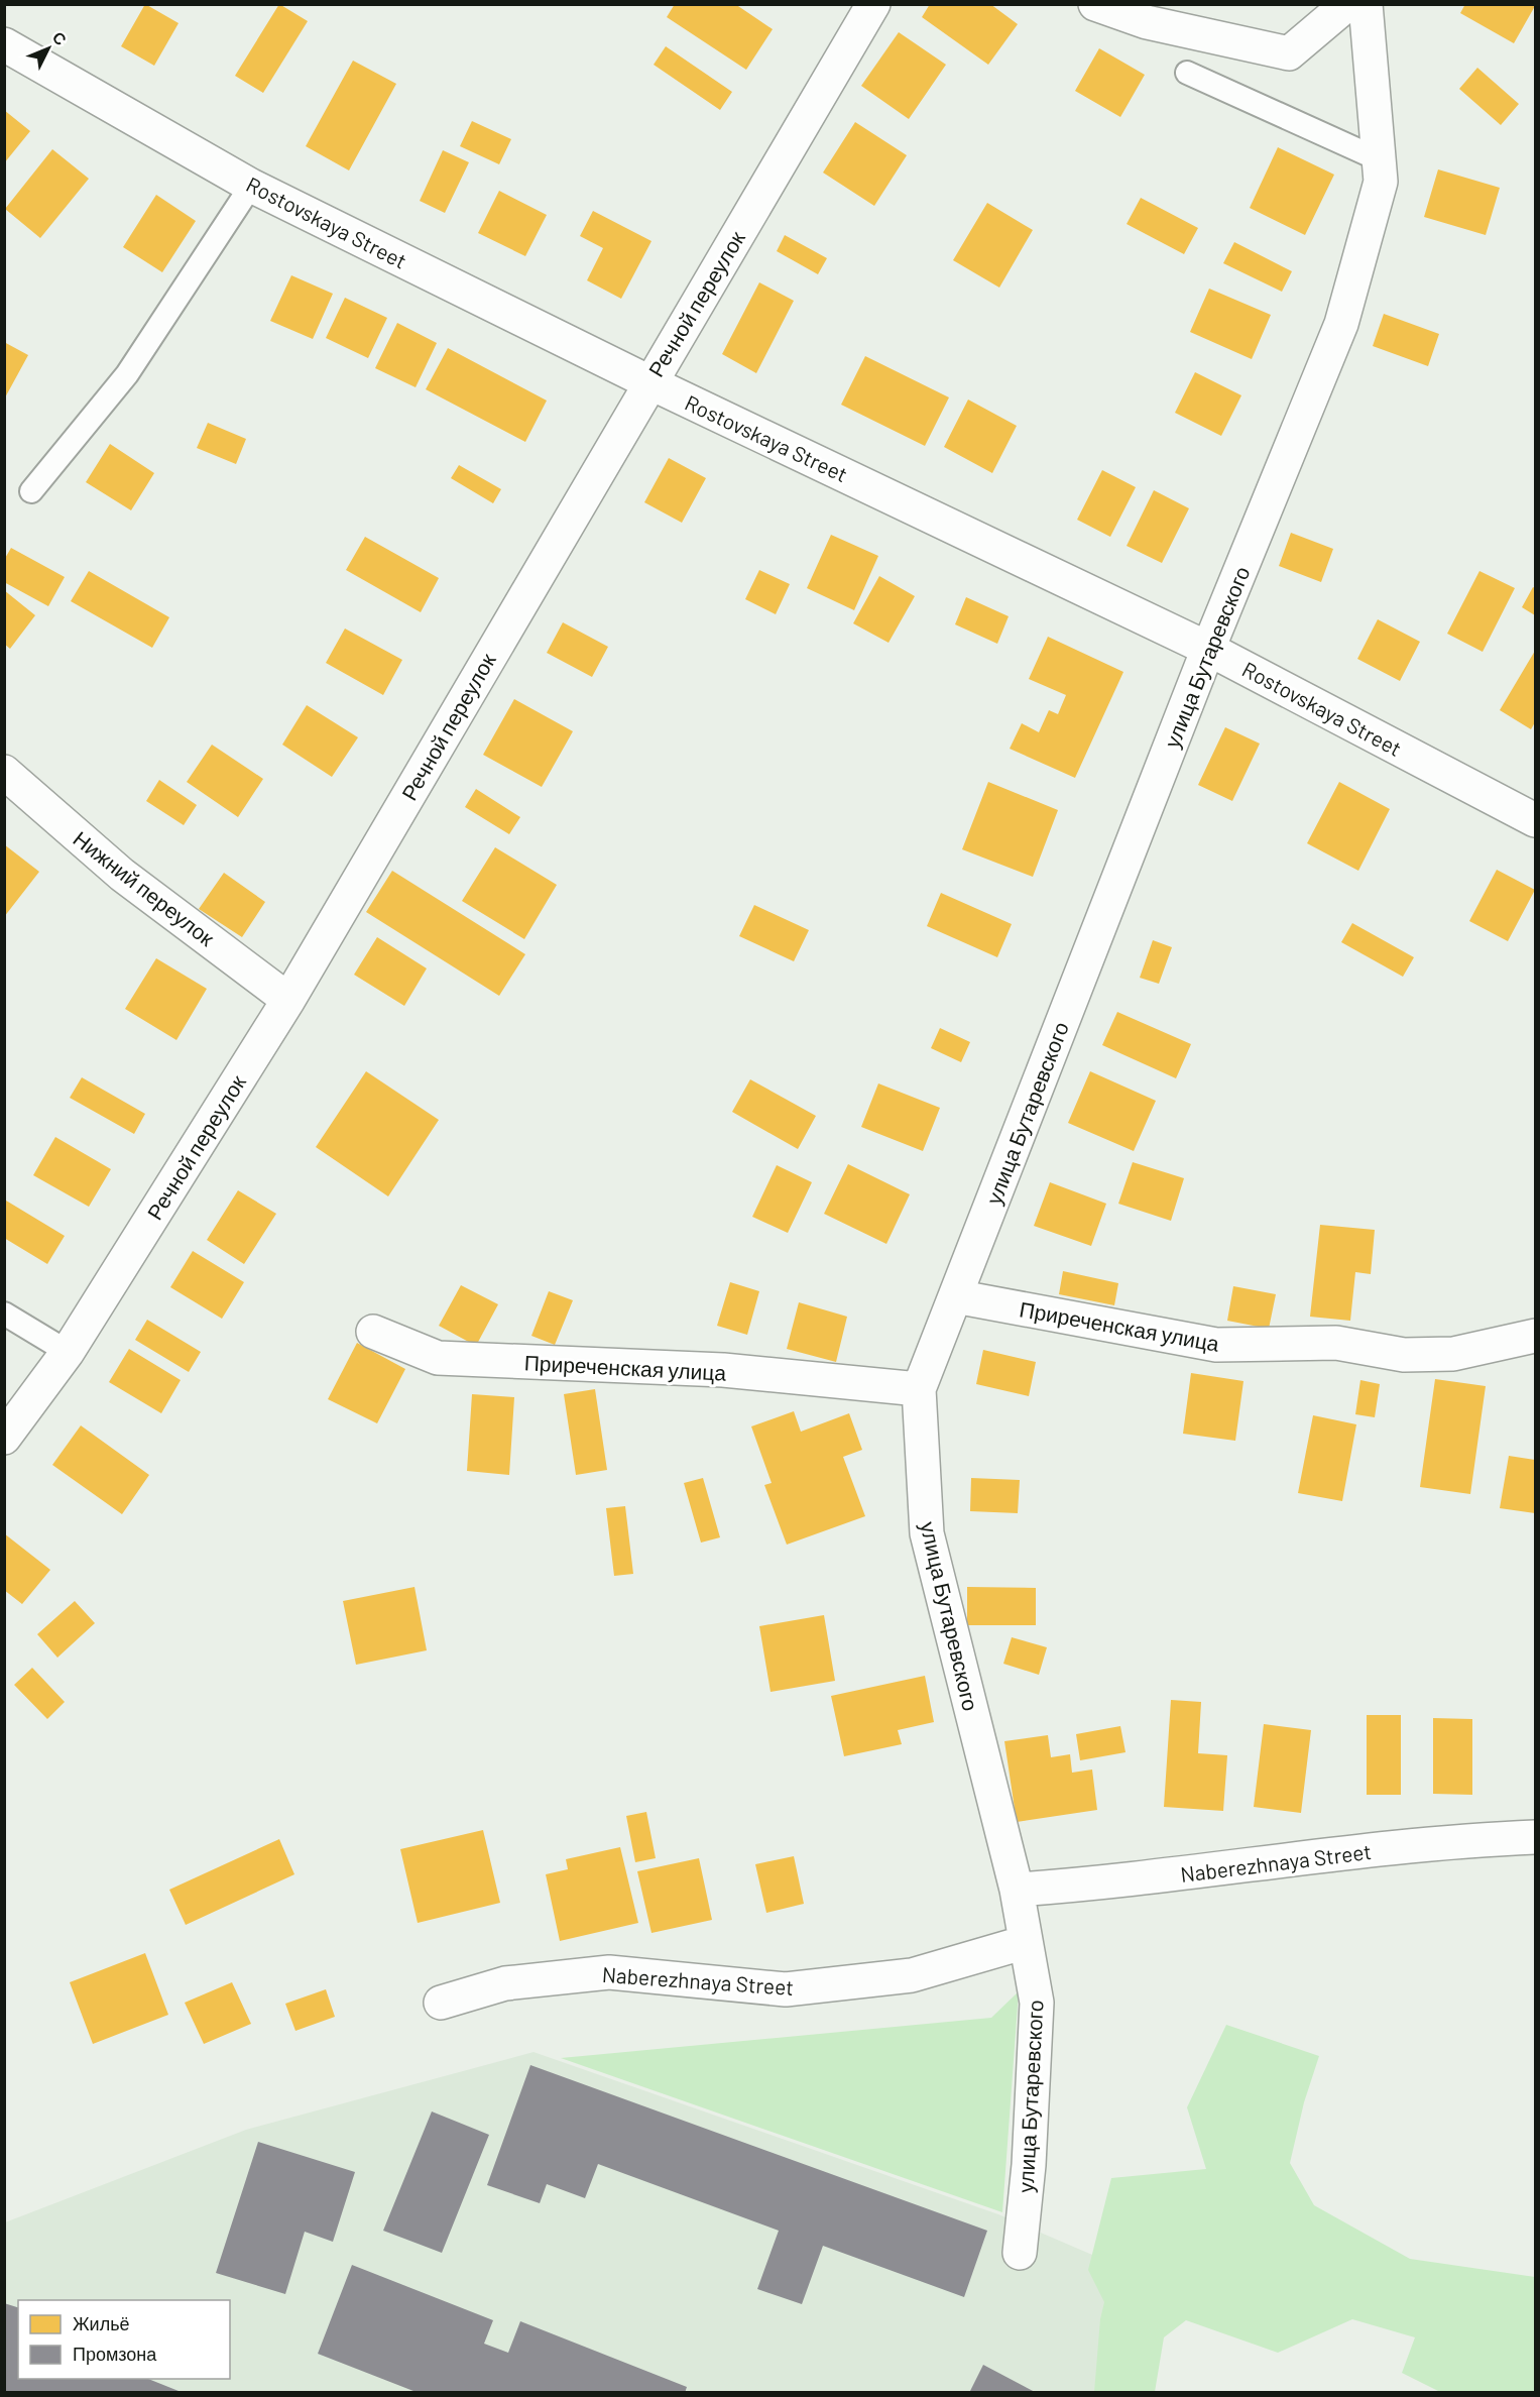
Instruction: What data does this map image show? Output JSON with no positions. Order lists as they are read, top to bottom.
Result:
{
  "streets": {
    "street": [
      "Rostovskaya Street",
      "Речной переулок",
      "улица Бутаревского",
      "Нижний переулок",
      "Приреченская улица",
      "Naberezhnaya Street"
    ]
  },
  "crossings": [
    ["Rostovskaya Street", "Речной переулок"],
    ["Rostovskaya Street", "улица Бутаревского"],
    ["Речной переулок", "Нижний переулок"],
    ["улица Бутаревского", "Приреченская улица"],
    ["улица Бутаревского", "Naberezhnaya Street"]
  ],
  "legend": ["Жильё", "Промзона"],
  "north": "top right"
}
